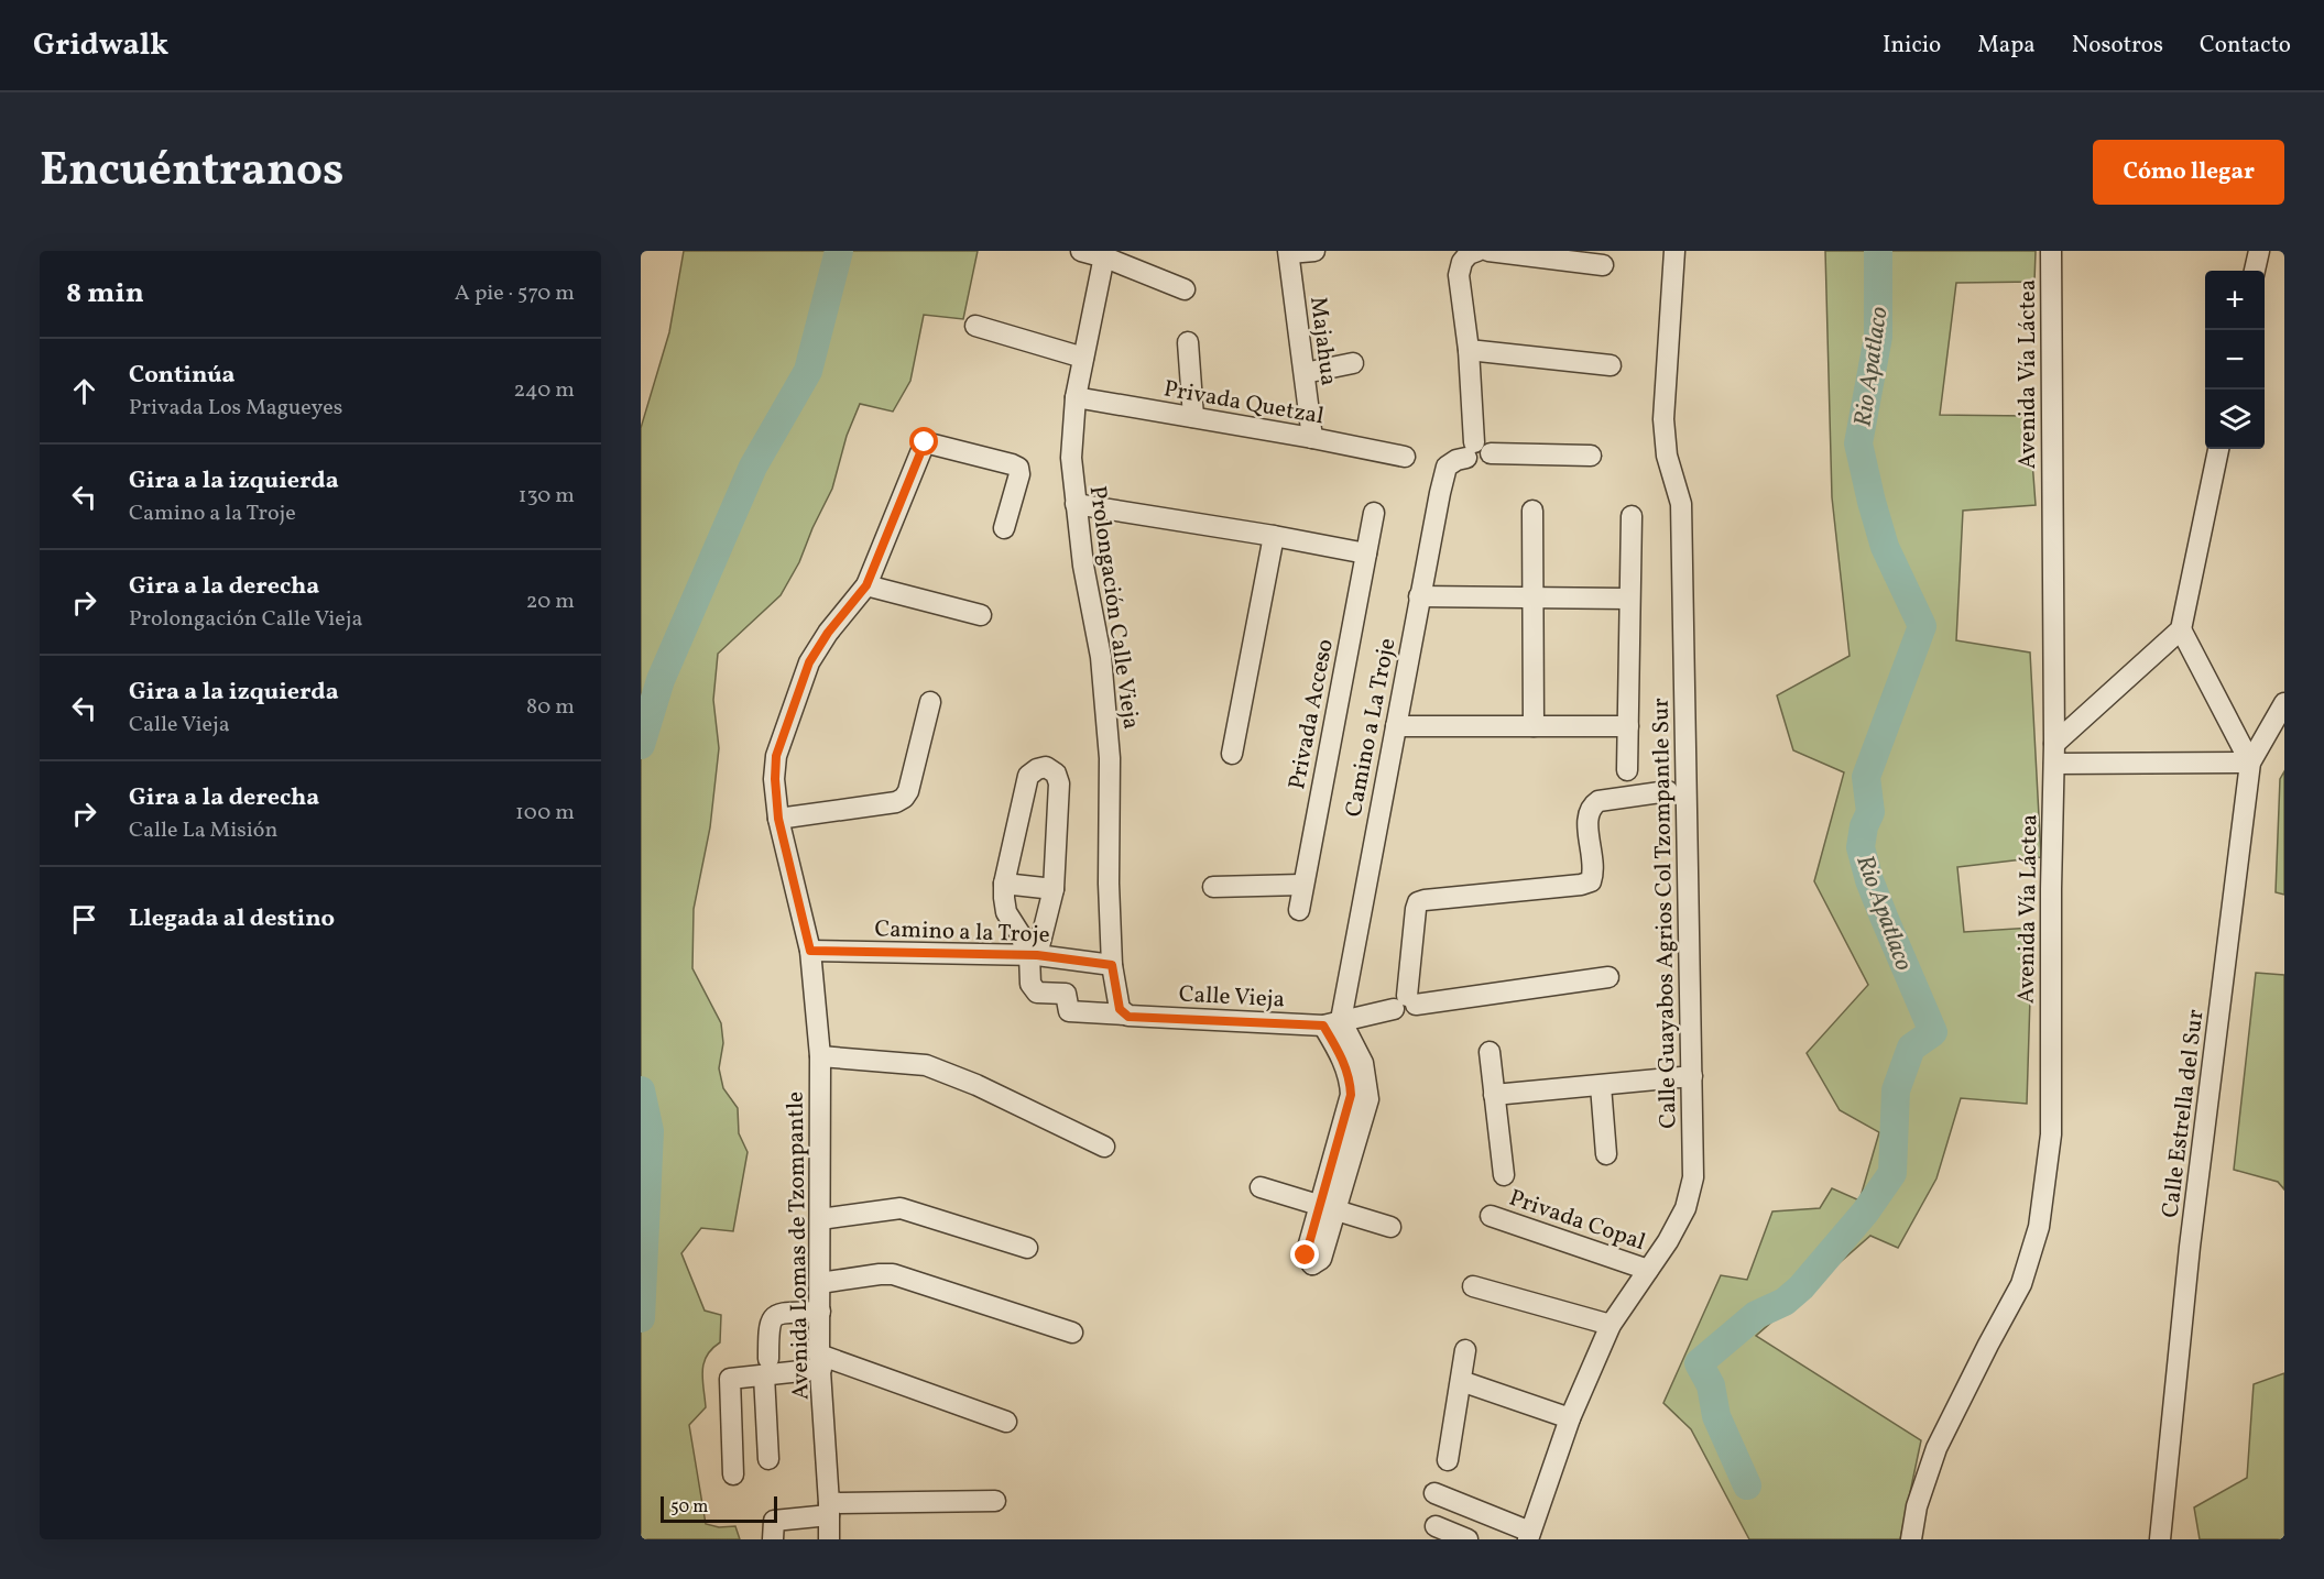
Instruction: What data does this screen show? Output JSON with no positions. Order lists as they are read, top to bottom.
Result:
{
  "streets": {
    "street": [
      "Majahua",
      "Avenida Vía Láctea",
      "Privada Quetzal",
      "Prolongación Calle Vieja",
      "Privada Acceso",
      "Camino a La Troje",
      "Calle Guayabos Agrios Col Tzompantle Sur",
      "Camino a la Troje",
      "Calle Vieja",
      "Calle Estrella del Sur",
      "Privada Copal",
      "Avenida Lomas de Tzompantle"
    ]
  },
  "crossings": [
    ["Majahua", "Privada Quetzal"],
    ["Privada Quetzal", "Prolongación Calle Vieja"],
    ["Prolongación Calle Vieja", "Camino a la Troje"],
    ["Prolongación Calle Vieja", "Calle Vieja"],
    ["Camino a La Troje", "Calle Vieja"],
    ["Calle Guayabos Agrios Col Tzompantle Sur", "Privada Copal"],
    ["Camino a la Troje", "Calle Vieja"],
    ["Camino a la Troje", "Avenida Lomas de Tzompantle"]
  ],
  "water": ["Rio Apatlaco"],
  "scale_bar": "50 m",
  "page": {
    "header": "Gridwalk",
    "nav": [
      "Inicio",
      "Mapa",
      "Nosotros",
      "Contacto"
    ],
    "title": "Encuéntranos",
    "buttons": "Cómo llegar",
    "heading": ["8 min", "A pie · 570 m"],
    "map_buttons": ["+", "−"],
    "list": [
      ["Continúa", "Privada Los Magueyes", "240 m"],
      ["Gira a la izquierda", "Camino a la Troje", "130 m"],
      ["Gira a la derecha", "Prolongación Calle Vieja", "20 m"],
      ["Gira a la izquierda", "Calle Vieja", "80 m"],
      ["Gira a la derecha", "Calle La Misión", "100 m"],
      "Llegada al destino"
    ],
    "scale": "50 m"
  }
}
